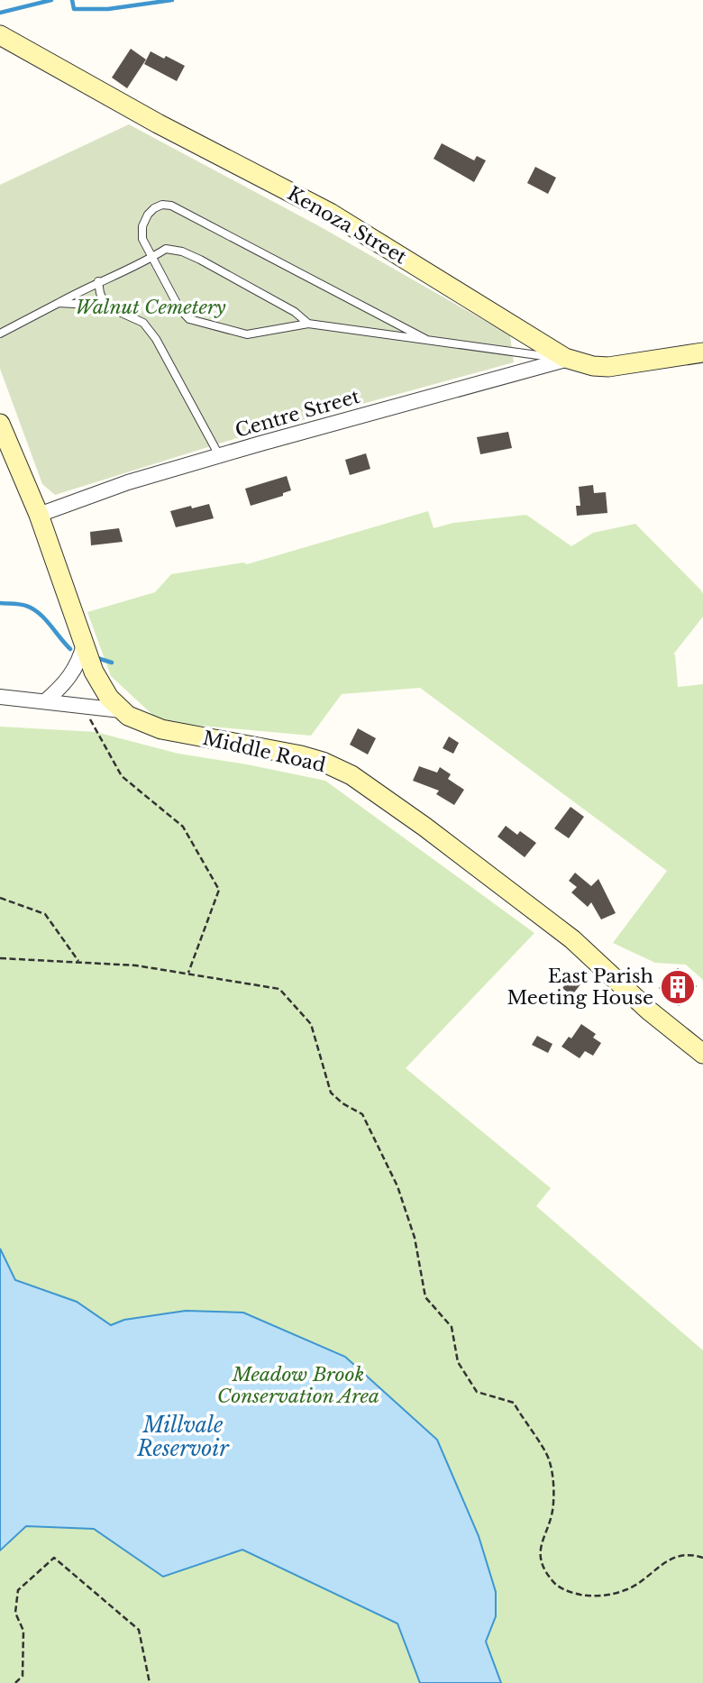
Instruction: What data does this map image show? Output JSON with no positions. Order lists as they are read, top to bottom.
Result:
{
  "streets": {
    "street": ["Kenoza Street", "Centre Street", "Middle Road"]
  },
  "crossings": [
    ["Kenoza Street", "Centre Street"],
    ["Centre Street", "Middle Road"]
  ],
  "water": ["Millvale Reservoir"],
  "parks": ["Walnut Cemetery", "Meadow Brook Conservation Area"],
  "places": {
    "building": ["East Parish Meeting House"]
  }
}
